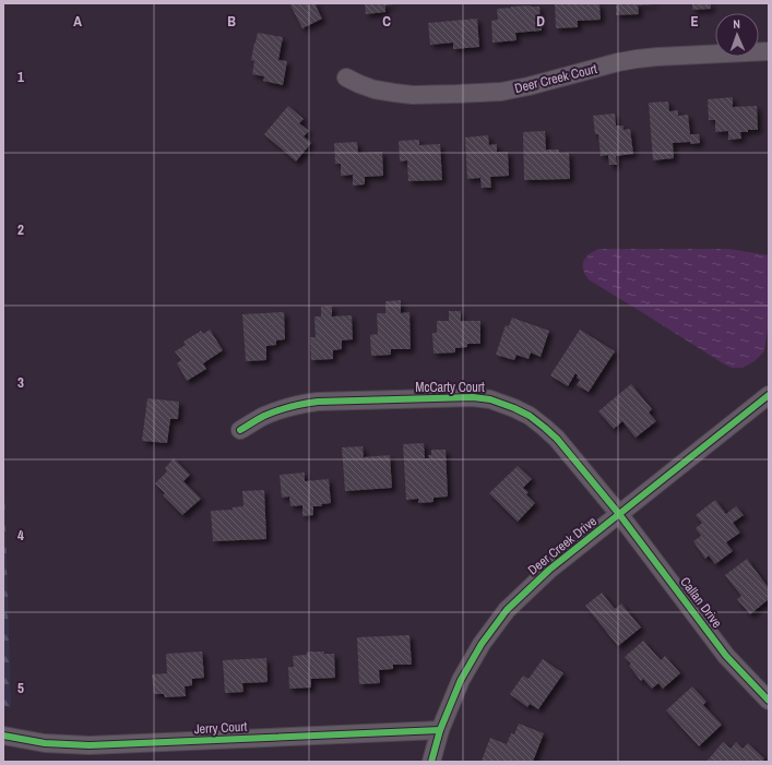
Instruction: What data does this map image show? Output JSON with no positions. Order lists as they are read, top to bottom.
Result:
{
  "streets": {
    "street": [
      "Deer Creek Court",
      "McCarty Court",
      "Deer Creek Drive",
      "Callan Drive",
      "Jerry Court"
    ]
  },
  "crossings": [
    ["McCarty Court", "Deer Creek Drive"],
    ["McCarty Court", "Callan Drive"],
    ["Deer Creek Drive", "Callan Drive"],
    ["Deer Creek Drive", "Jerry Court"]
  ],
  "north": "top",
  "grid": {
    "columns": [
      "A",
      "B",
      "C",
      "D",
      "E"
    ],
    "rows": [
      "1",
      "2",
      "3",
      "4",
      "5"
    ]
  }
}
